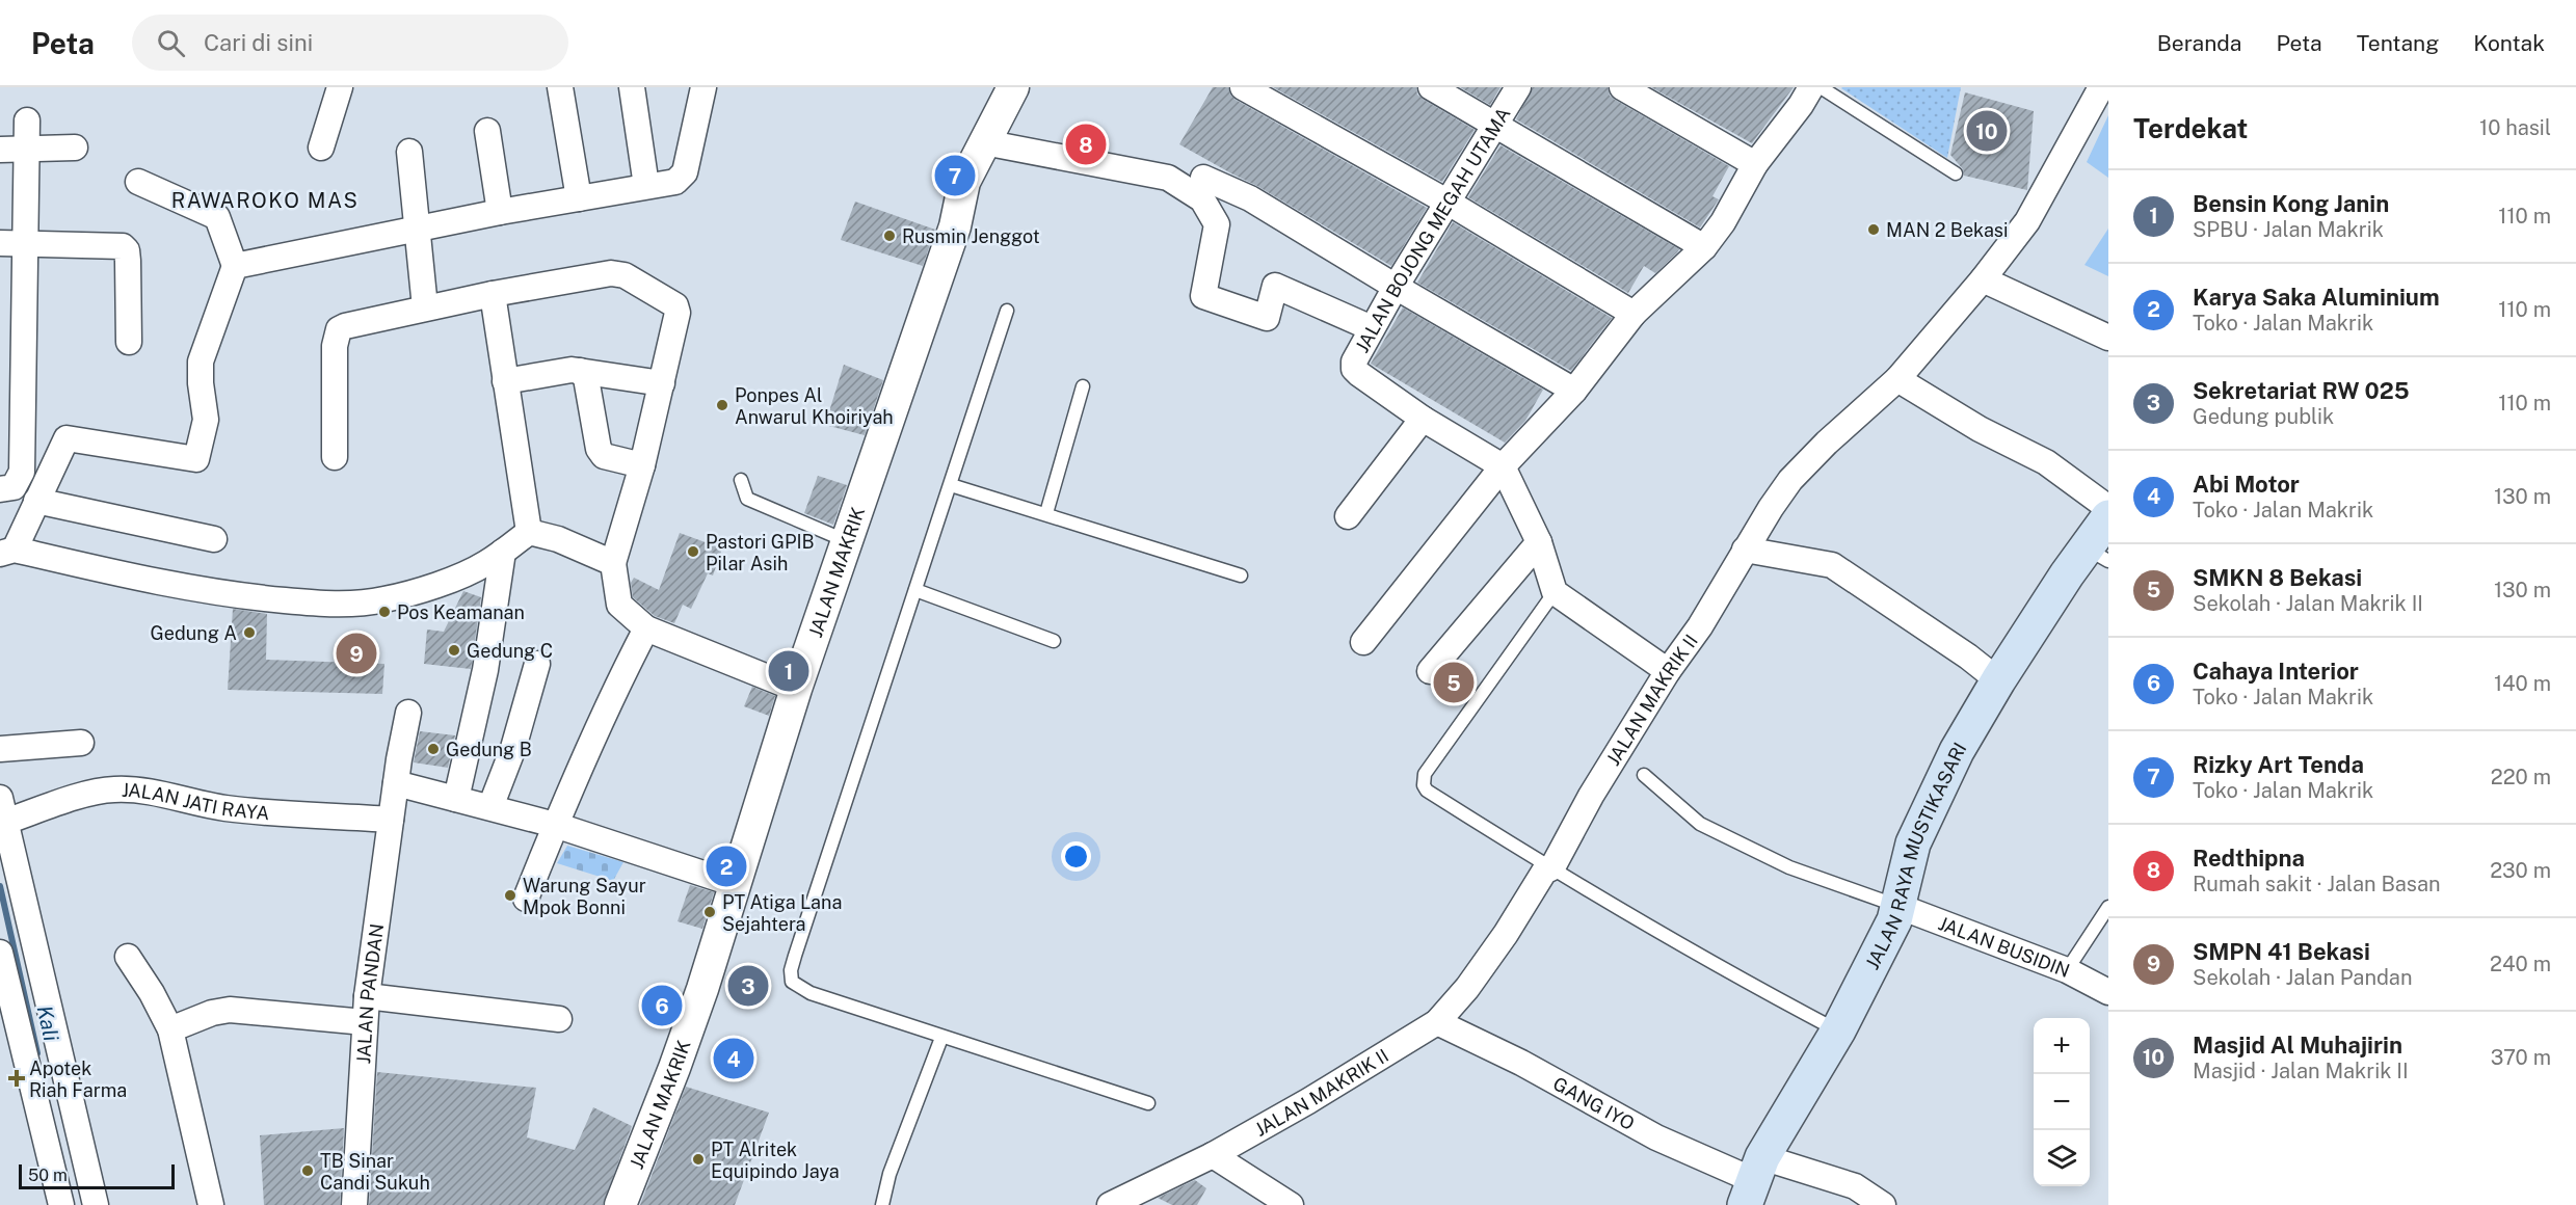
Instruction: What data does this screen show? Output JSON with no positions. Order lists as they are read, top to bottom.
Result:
{
  "streets": {
    "main road": ["JALAN RAYA MUSTIKASARI"],
    "street": [
      "JALAN BOJONG MEGAH UTAMA",
      "JALAN MAKRIK",
      "JALAN MAKRIK II",
      "JALAN JATI RAYA",
      "JALAN BUSIDIN",
      "JALAN PANDAN",
      "GANG IYO"
    ]
  },
  "crossings": [
    ["JALAN MAKRIK II", "GANG IYO"],
    ["JALAN JATI RAYA", "JALAN PANDAN"],
    ["JALAN RAYA MUSTIKASARI", "JALAN BUSIDIN"],
    ["JALAN RAYA MUSTIKASARI", "GANG IYO"]
  ],
  "districts": ["RAWAROKO MAS"],
  "water": ["Kali"],
  "places": {
    "other": [
      "MAN 2 Bekasi",
      "Rusmin Jenggot",
      "Ponpes Al Anwarul Khoiriyah",
      "Pastori GPIB Pilar Asih",
      "Pos Keamanan",
      "Gedung A",
      "Gedung C",
      "Gedung B",
      "Warung Sayur Mpok Bonni",
      "PT Atiga Lana Sejahtera",
      "PT Alritek Equipindo Jaya",
      "TB Sinar Candi Sukuh"
    ],
    "health": ["Apotek Riah Farma"]
  },
  "scale_bar": "50 m",
  "page": {
    "header": "Peta",
    "search": "Cari di sini",
    "nav": [
      "Beranda",
      "Peta",
      "Tentang",
      "Kontak"
    ],
    "heading": ["Terdekat", "10 hasil"],
    "pins": [
      "10",
      "8",
      "7",
      "9",
      "1",
      "5",
      "2",
      "3",
      "6",
      "4"
    ],
    "list": [
      {
        "mark": "1",
        "name": "Bensin Kong Janin",
        "note": "SPBU · Jalan Makrik",
        "value": "110 m"
      },
      {
        "mark": "2",
        "name": "Karya Saka Aluminium",
        "note": "Toko · Jalan Makrik",
        "value": "110 m"
      },
      {
        "mark": "3",
        "name": "Sekretariat RW 025",
        "note": "Gedung publik",
        "value": "110 m"
      },
      {
        "mark": "4",
        "name": "Abi Motor",
        "note": "Toko · Jalan Makrik",
        "value": "130 m"
      },
      {
        "mark": "5",
        "name": "SMKN 8 Bekasi",
        "note": "Sekolah · Jalan Makrik II",
        "value": "130 m"
      },
      {
        "mark": "6",
        "name": "Cahaya Interior",
        "note": "Toko · Jalan Makrik",
        "value": "140 m"
      },
      {
        "mark": "7",
        "name": "Rizky Art Tenda",
        "note": "Toko · Jalan Makrik",
        "value": "220 m"
      },
      {
        "mark": "8",
        "name": "Redthipna",
        "note": "Rumah sakit · Jalan Basan",
        "value": "230 m"
      },
      {
        "mark": "9",
        "name": "SMPN 41 Bekasi",
        "note": "Sekolah · Jalan Pandan",
        "value": "240 m"
      },
      {
        "mark": "10",
        "name": "Masjid Al Muhajirin",
        "note": "Masjid · Jalan Makrik II",
        "value": "370 m"
      }
    ],
    "map_buttons": ["+", "−"],
    "scale": "50 m"
  }
}
